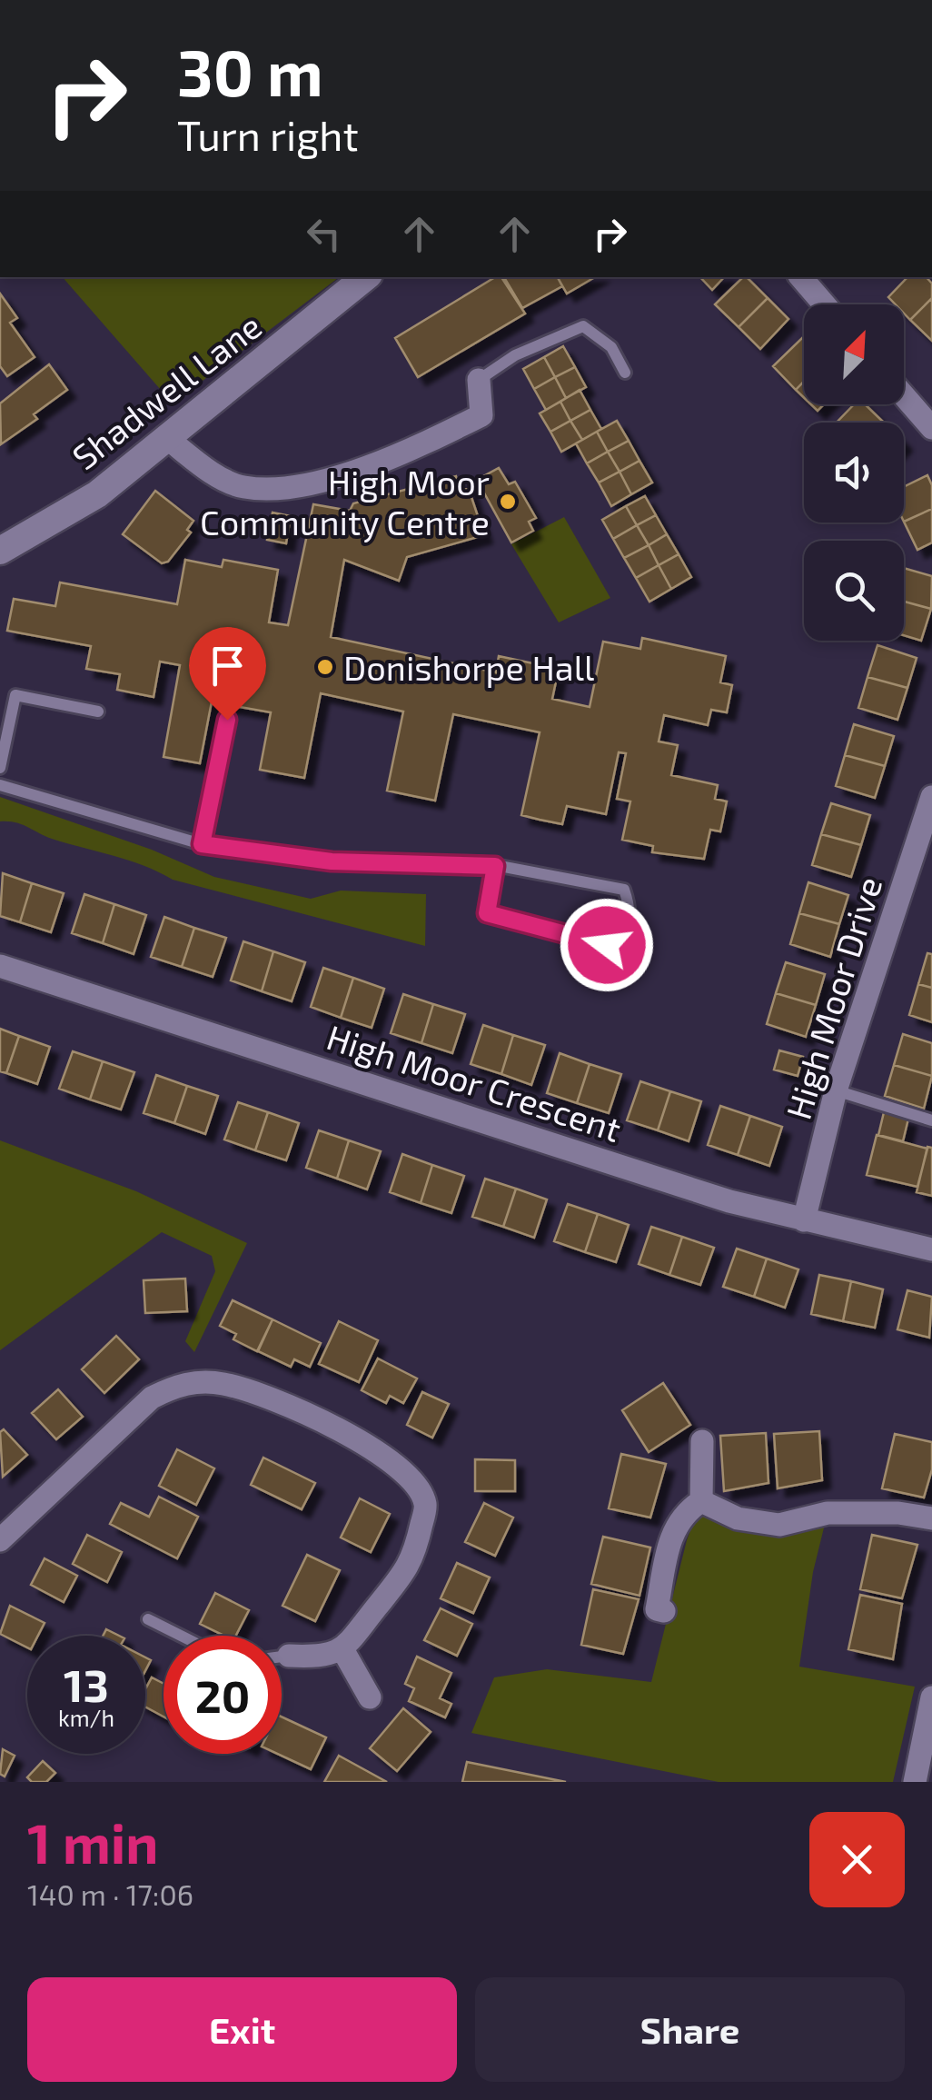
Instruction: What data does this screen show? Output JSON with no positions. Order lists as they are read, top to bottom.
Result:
{
  "streets": {
    "street": ["Shadwell Lane", "High Moor Drive", "High Moor Crescent"]
  },
  "crossings": [
    ["High Moor Drive", "High Moor Crescent"]
  ],
  "places": ["High Moor Community Centre", "Donishorpe Hall"],
  "north": "top right",
  "page": {
    "turn": ["30 m", "Turn right"],
    "speed": "13 km/h",
    "limit": "20",
    "heading": ["1 min", "140 m · 17:06"],
    "buttons": ["Exit", "Share"]
  }
}
